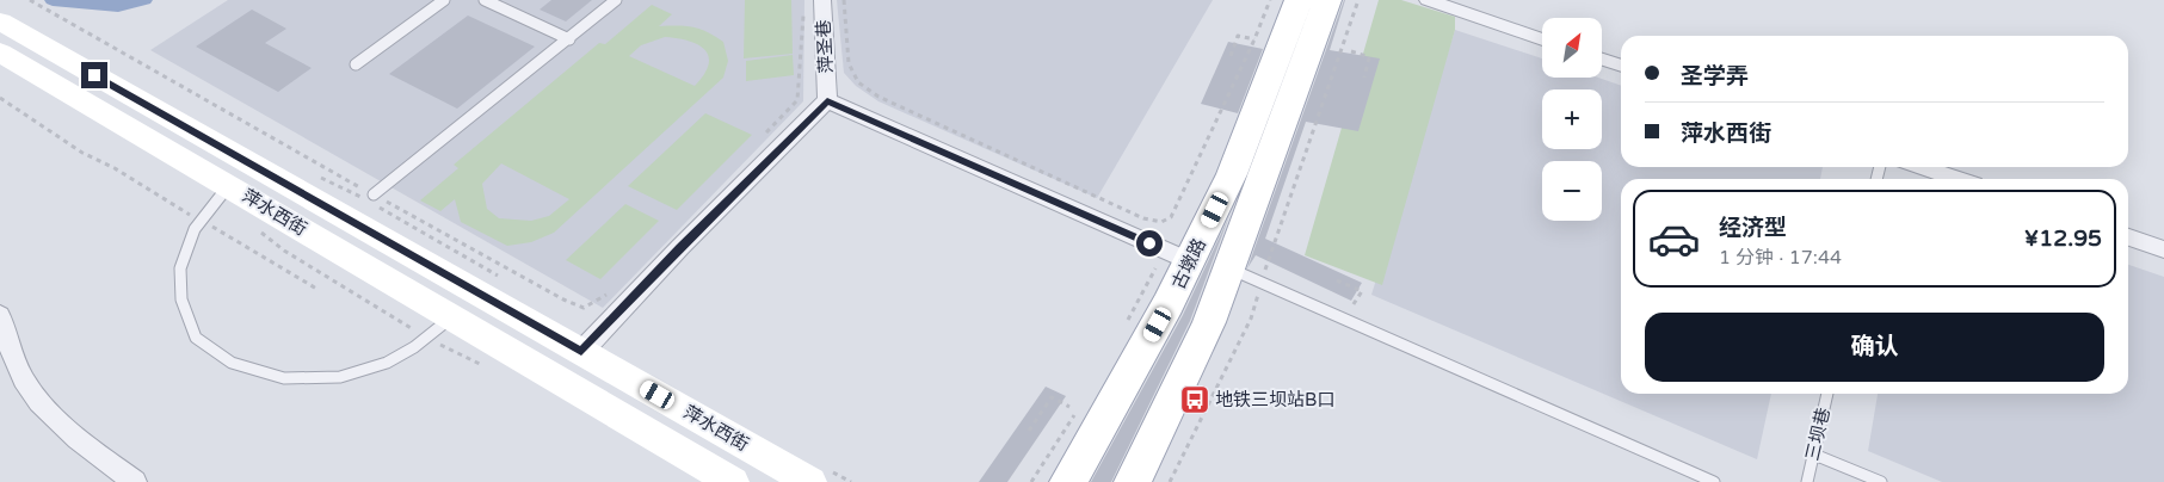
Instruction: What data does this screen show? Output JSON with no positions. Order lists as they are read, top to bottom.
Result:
{
  "streets": {
    "main road": ["萍水西街", "古墩路"],
    "street": ["萍圣巷"],
    "lane": ["三坝巷"]
  },
  "places": {
    "bus stop": ["地铁三坝站B口"]
  },
  "north": "top right",
  "page": {
    "map_buttons": ["+", "−"],
    "banner": ["圣学弄", "萍水西街"],
    "list": [
      {
        "name": "经济型",
        "note": "1 分钟 · 17:44",
        "value": "¥12.95"
      }
    ],
    "buttons": "确认"
  }
}
